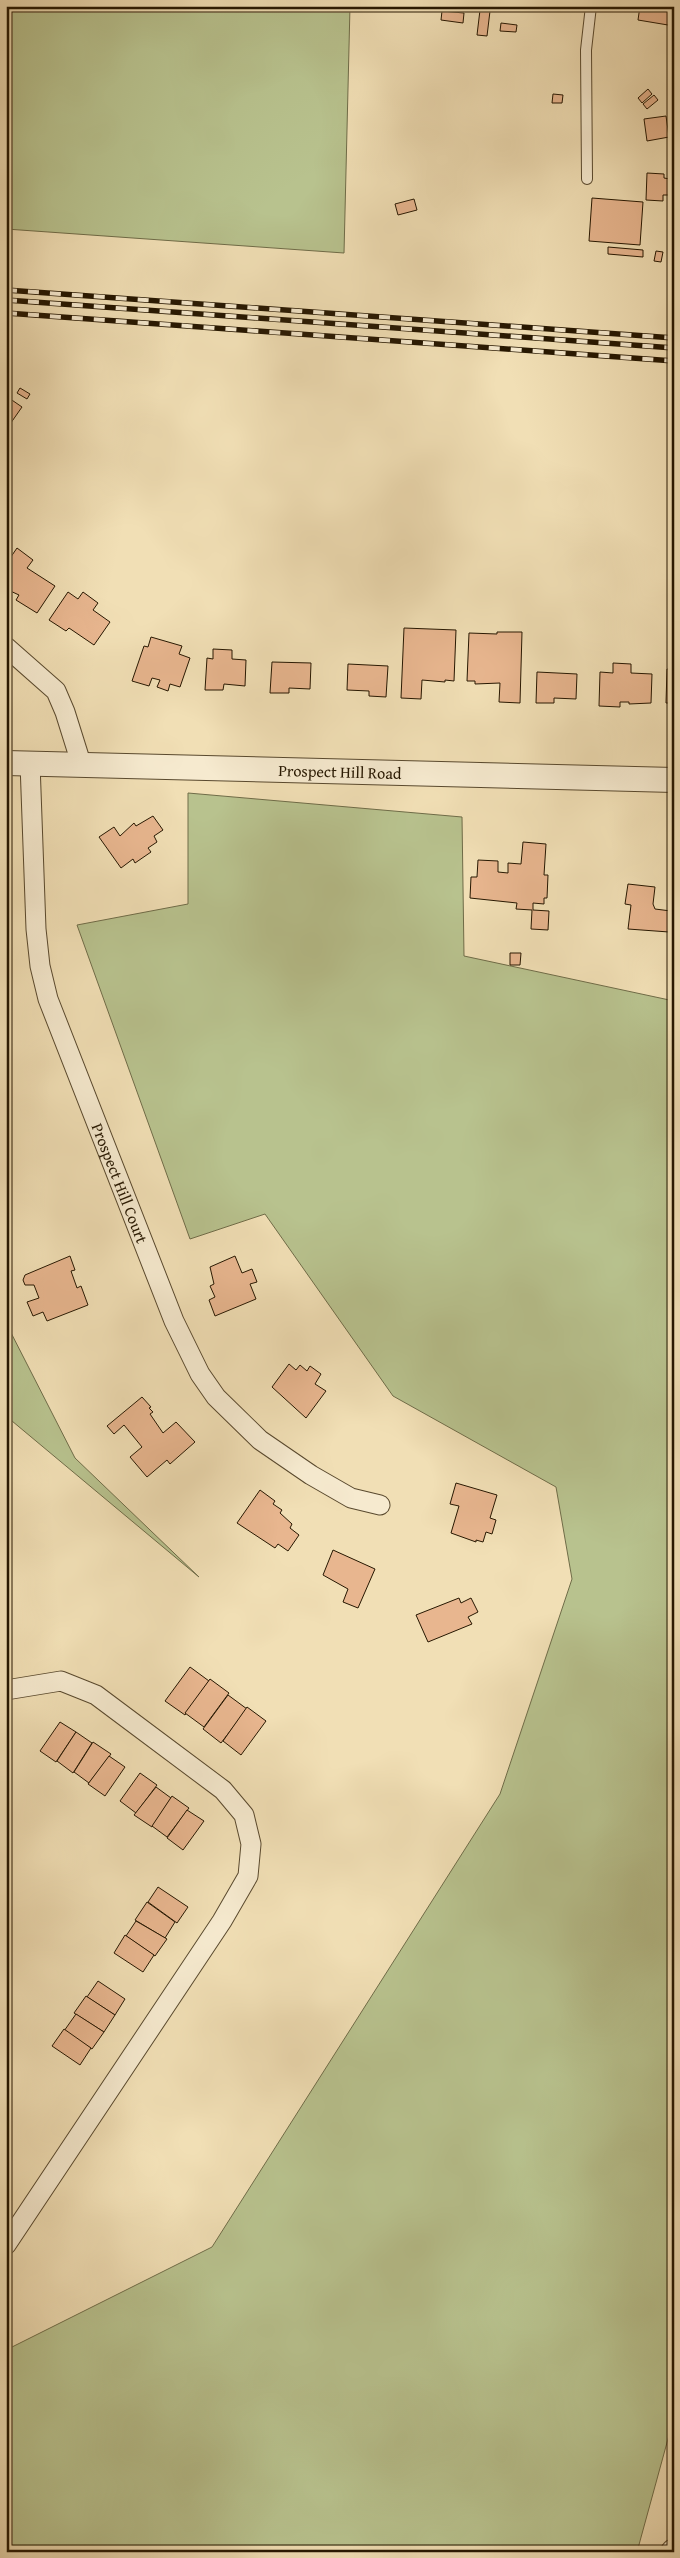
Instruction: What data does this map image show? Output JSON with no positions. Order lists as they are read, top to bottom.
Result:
{
  "streets": {
    "street": ["Prospect Hill Road", "Prospect Hill Court"]
  },
  "crossings": [
    ["Prospect Hill Road", "Prospect Hill Court"]
  ]
}
